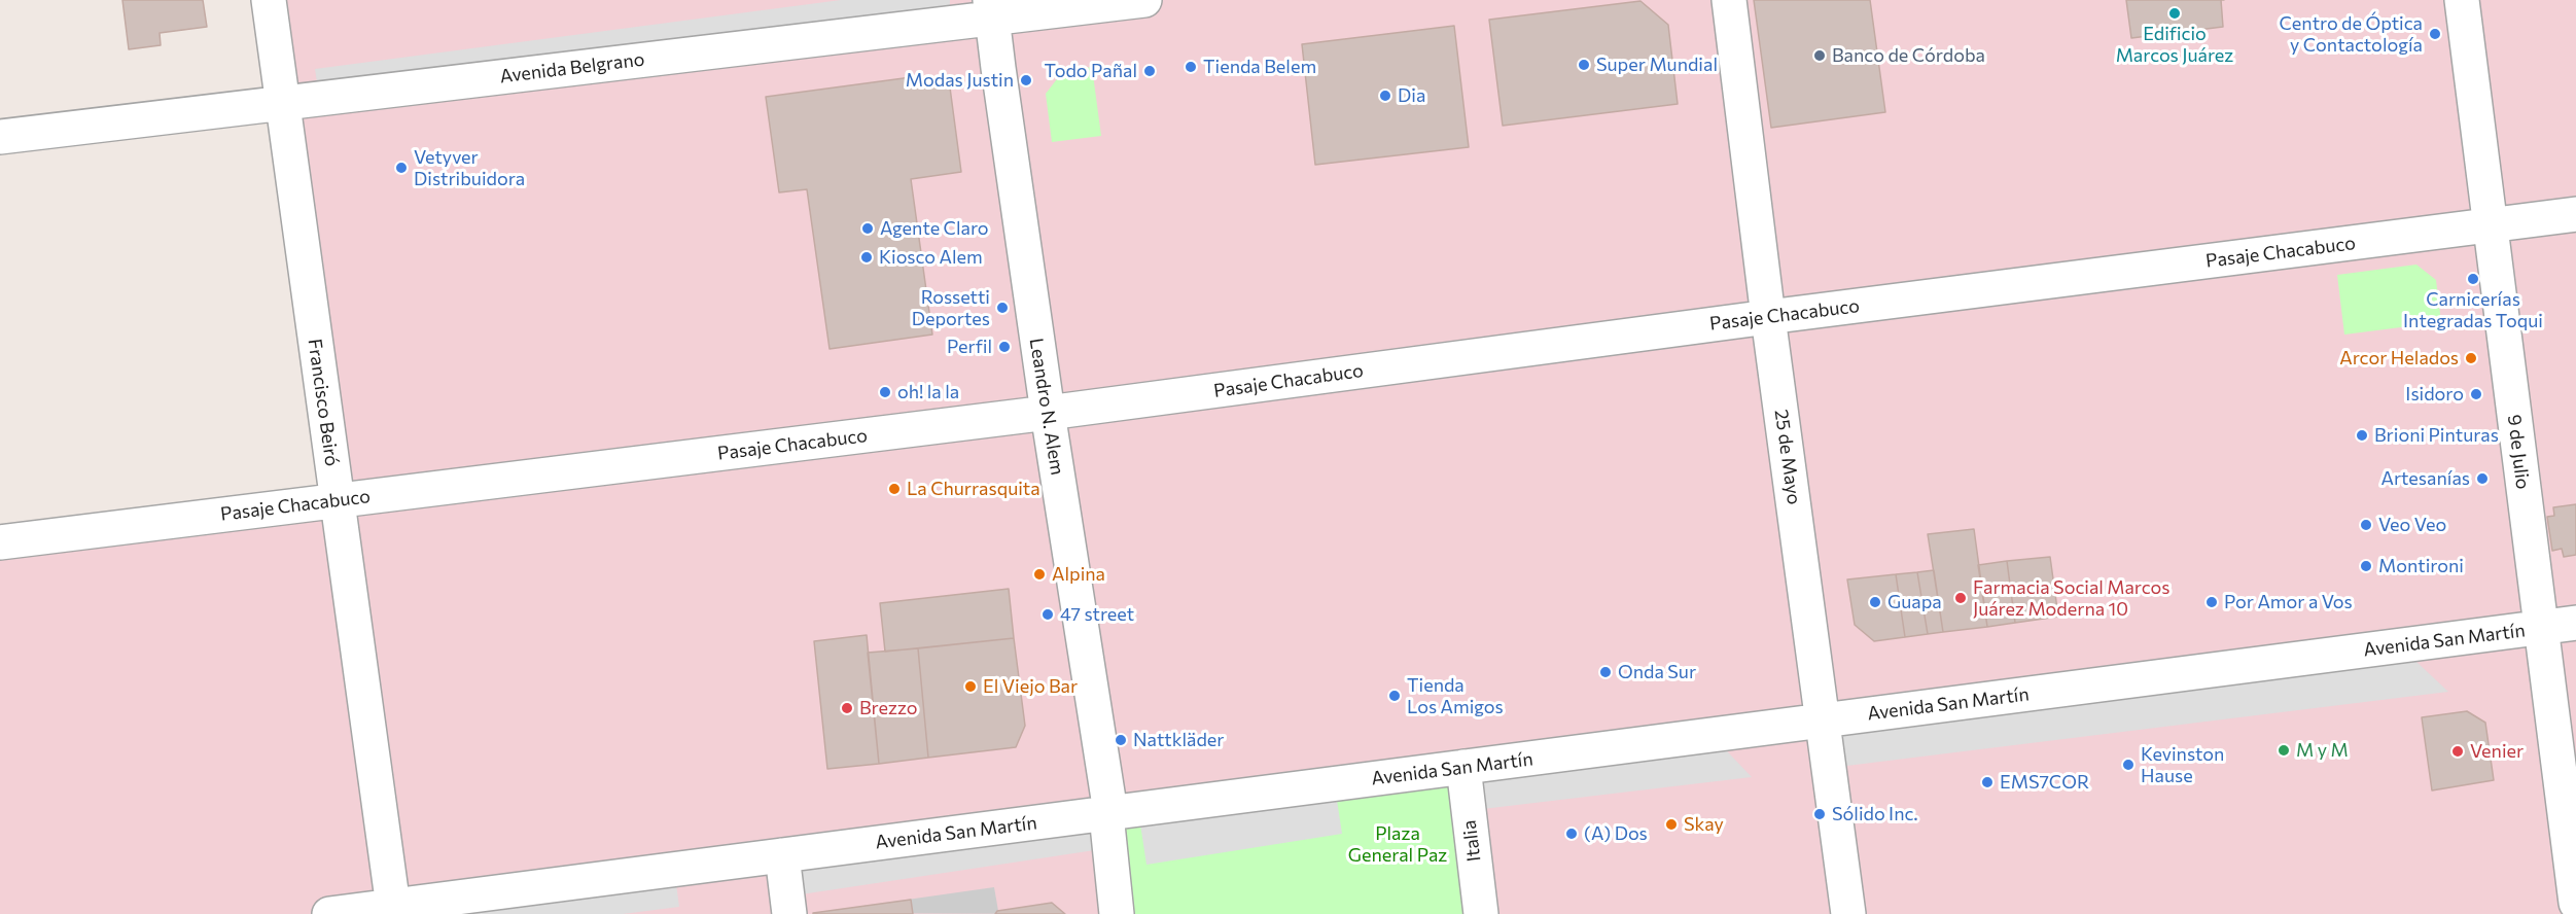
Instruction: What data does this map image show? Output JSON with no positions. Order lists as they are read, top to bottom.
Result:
{
  "streets": {
    "street": [
      "Avenida Belgrano",
      "Pasaje Chacabuco",
      "Francisco Beiró",
      "Leandro N. Alem",
      "9 de Julio",
      "25 de Mayo",
      "Avenida San Martín",
      "Italia"
    ]
  },
  "crossings": [
    ["Avenida Belgrano", "Francisco Beiró"],
    ["Avenida Belgrano", "Leandro N. Alem"],
    ["Pasaje Chacabuco", "Francisco Beiró"],
    ["Pasaje Chacabuco", "Leandro N. Alem"],
    ["Pasaje Chacabuco", "9 de Julio"],
    ["Pasaje Chacabuco", "25 de Mayo"],
    ["Francisco Beiró", "Avenida San Martín"],
    ["Leandro N. Alem", "Avenida San Martín"],
    ["9 de Julio", "Avenida San Martín"],
    ["25 de Mayo", "Avenida San Martín"],
    ["Avenida San Martín", "Italia"]
  ],
  "parks": ["Plaza General Paz"],
  "places": [
    "Edificio Marcos Juárez",
    "Centro de Óptica y Contactología",
    "Banco de Córdoba",
    "Super Mundial",
    "Tienda Belem",
    "Todo Pañal",
    "Modas Justin",
    "Dia",
    "Vetyver Distribuidora",
    "Agente Claro",
    "Kiosco Alem",
    "Carnicerías Integradas Toqui",
    "Rossetti Deportes",
    "Perfil",
    "Arcor Helados",
    "oh! la la",
    "Isidoro",
    "Brioni Pinturas",
    "Artesanías",
    "La Churrasquita",
    "Veo Veo",
    "Montironi",
    "Alpina",
    "Farmacia Social Marcos Juárez Moderna 10",
    "Guapa",
    "Por Amor a Vos",
    "47 street",
    "Onda Sur",
    "El Viejo Bar",
    "Tienda Los Amigos",
    "Brezzo",
    "Nattkläder",
    "M y M",
    "Venier",
    "Kevinston Hause",
    "EMS7COR",
    "Sólido Inc.",
    "Skay",
    "(A) Dos"
  ]
}
